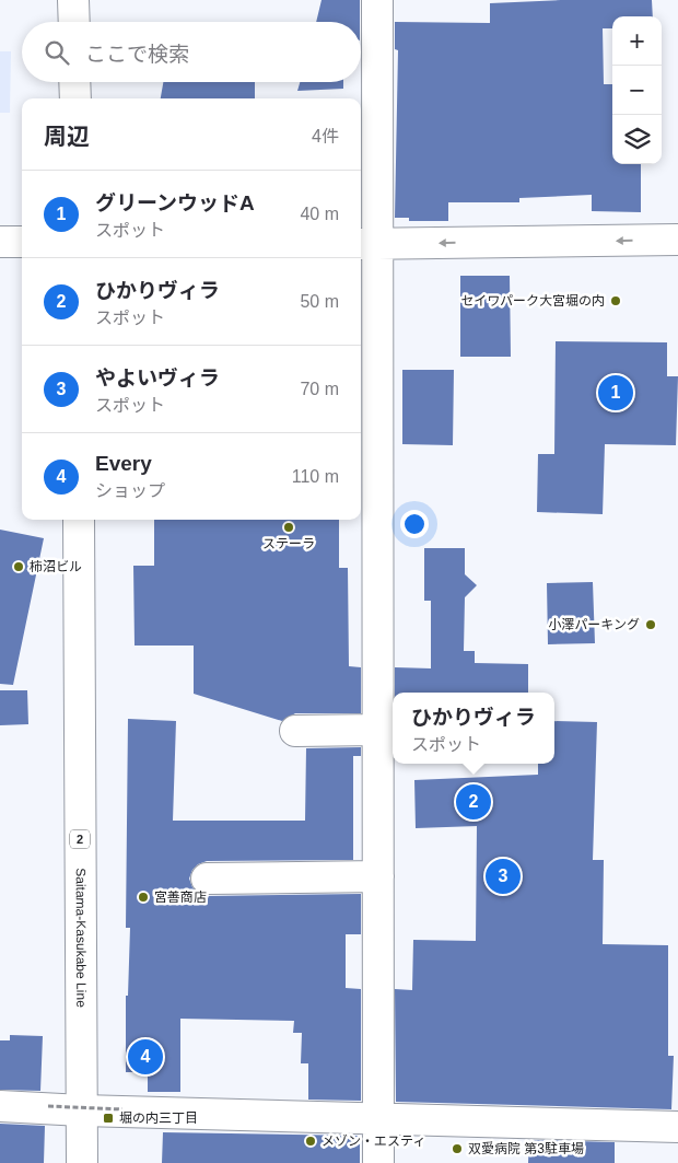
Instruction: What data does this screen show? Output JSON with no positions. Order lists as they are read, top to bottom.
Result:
{
  "streets": {
    "street": ["2", "Saitama-Kasukabe Line"]
  },
  "places": {
    "other": [
      "セイワパーク大宮堀の内",
      "ステーラ",
      "柿沼ビル",
      "小澤パーキング",
      "宮善商店",
      "メゾン・エスティ",
      "双愛病院 第3駐車場"
    ],
    "transit": ["堀の内三丁目"]
  },
  "page": {
    "map_buttons": ["+", "−"],
    "search": "ここで検索",
    "heading": ["周辺", "4件"],
    "list": [
      {
        "mark": "1",
        "name": "グリーンウッドA",
        "note": "スポット",
        "value": "40 m"
      },
      {
        "mark": "2",
        "name": "ひかりヴィラ",
        "note": "スポット",
        "value": "50 m"
      },
      {
        "mark": "3",
        "name": "やよいヴィラ",
        "note": "スポット",
        "value": "70 m"
      },
      {
        "mark": "4",
        "name": "Every",
        "note": "ショップ",
        "value": "110 m"
      }
    ],
    "pins": [
      "1",
      "2",
      "3",
      "4"
    ],
    "popup": ["ひかりヴィラ", "スポット"]
  }
}
